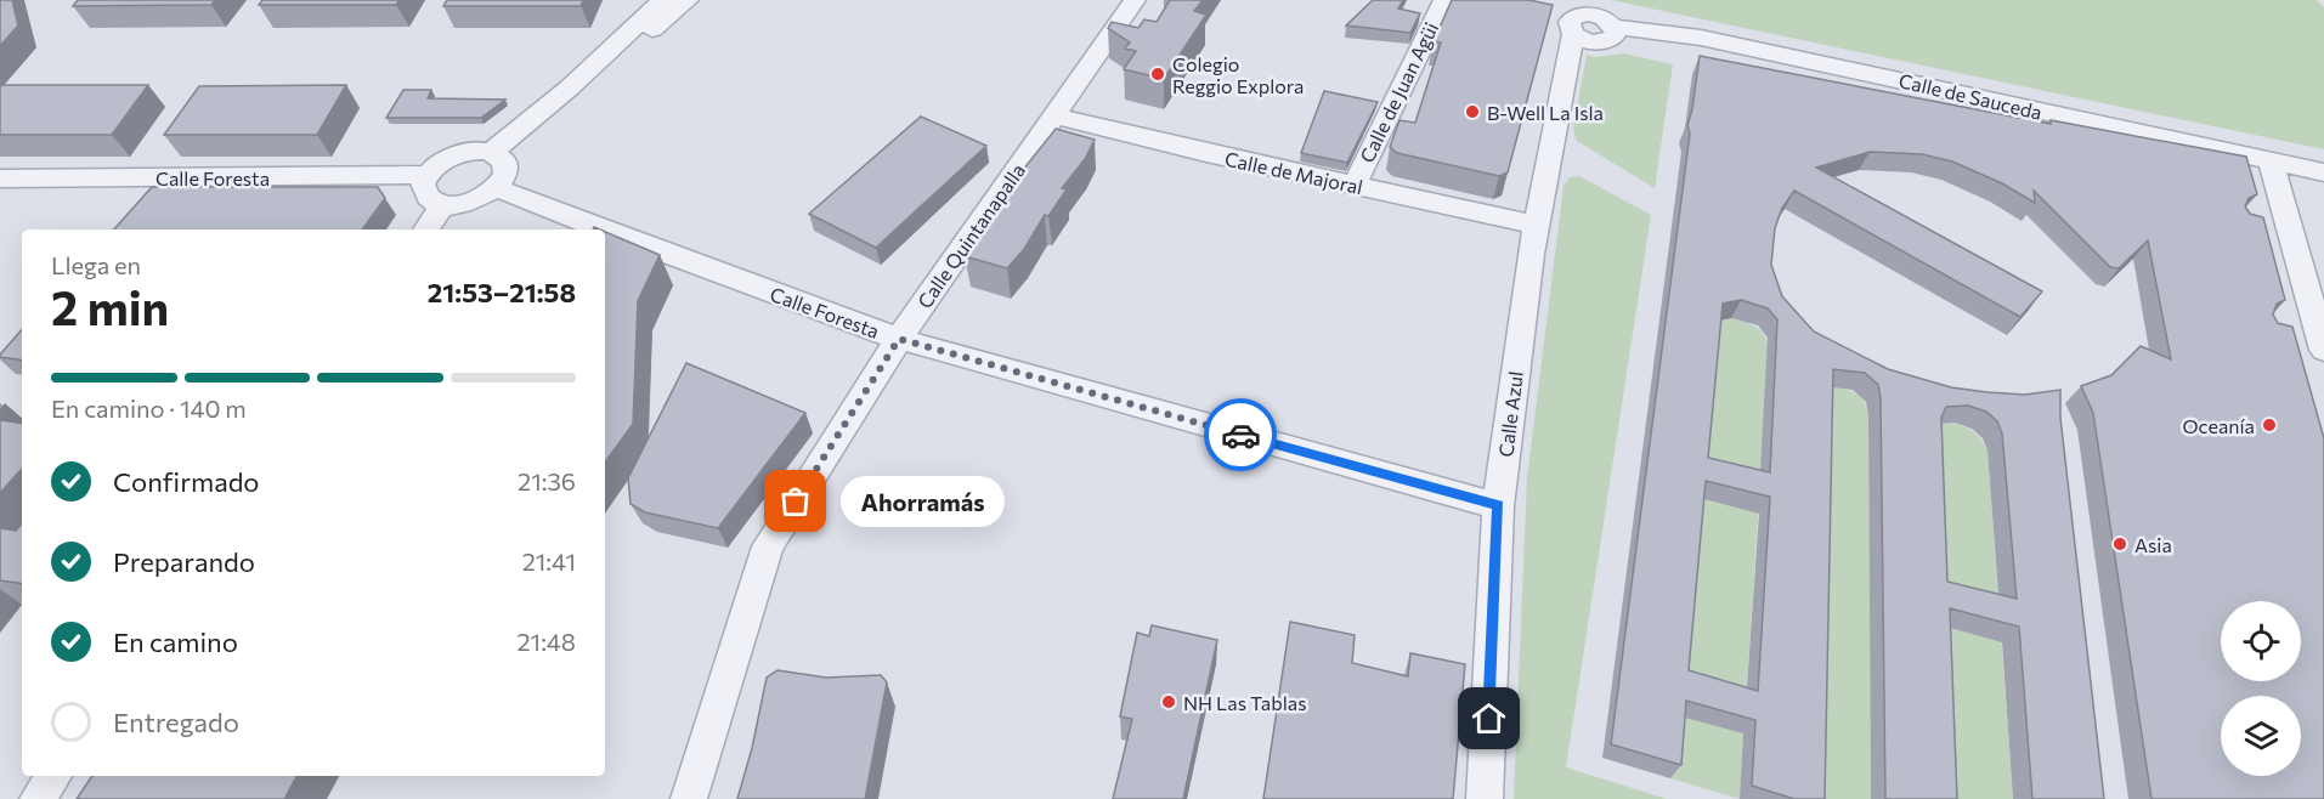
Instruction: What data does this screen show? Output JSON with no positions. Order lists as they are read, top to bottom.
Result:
{
  "streets": {
    "street": [
      "Calle de Juan Agüi",
      "Calle de Sauceda",
      "Calle de Majoral",
      "Calle Foresta",
      "Calle Quintanapalla",
      "Calle Azul"
    ]
  },
  "crossings": [
    ["Calle de Juan Agüi", "Calle de Majoral"],
    ["Calle de Sauceda", "Calle Azul"],
    ["Calle de Majoral", "Calle Quintanapalla"],
    ["Calle de Majoral", "Calle Azul"],
    ["Calle Foresta", "Calle Quintanapalla"],
    ["Calle Foresta", "Calle Azul"]
  ],
  "places": [
    "Colegio Reggio Explora",
    "B-Well La Isla",
    "Oceanía",
    "Ahorramás",
    "Asia",
    "NH Las Tablas"
  ],
  "page": {
    "heading": ["2 min", "Llega en", "21:53–21:58"],
    "bar": "En camino · 140 m",
    "list": [
      ["Confirmado", "21:36"],
      ["Preparando", "21:41"],
      ["En camino", "21:48"],
      "Entregado"
    ],
    "bubble": "Ahorramás"
  }
}
